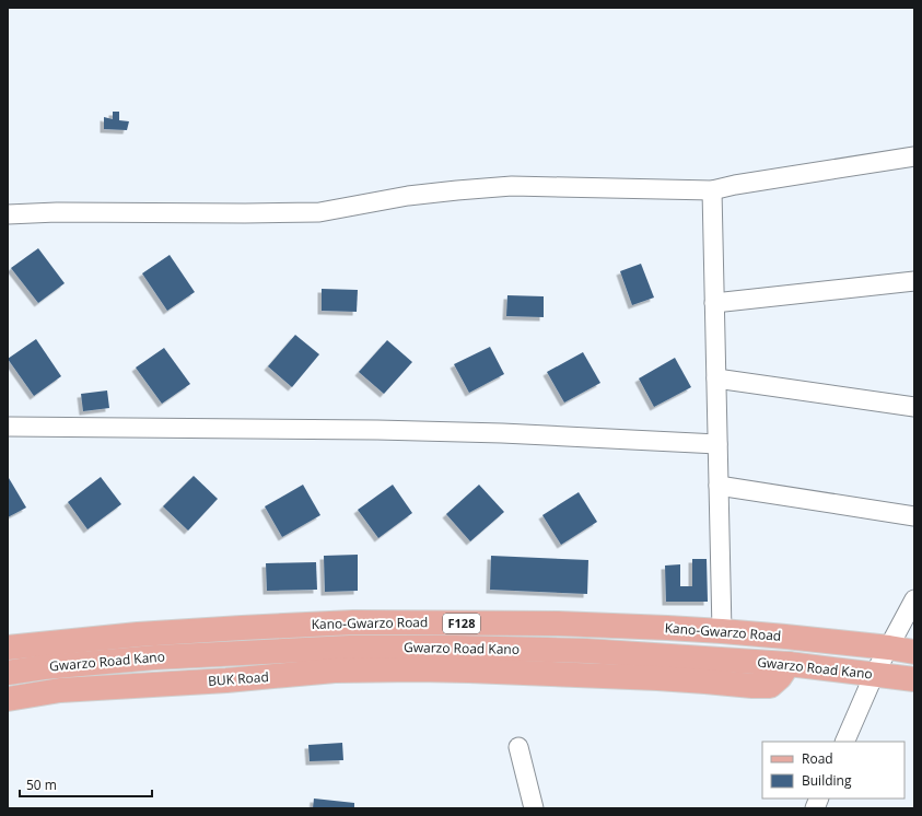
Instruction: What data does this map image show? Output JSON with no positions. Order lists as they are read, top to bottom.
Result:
{
  "streets": {
    "main road": [
      "Kano-Gwarzo Road",
      "F128",
      "Gwarzo Road Kano",
      "BUK Road"
    ]
  },
  "crossings": [
    ["Gwarzo Road Kano", "BUK Road"]
  ],
  "legend": ["Road", "Building"],
  "scale_bar": "50 m"
}
